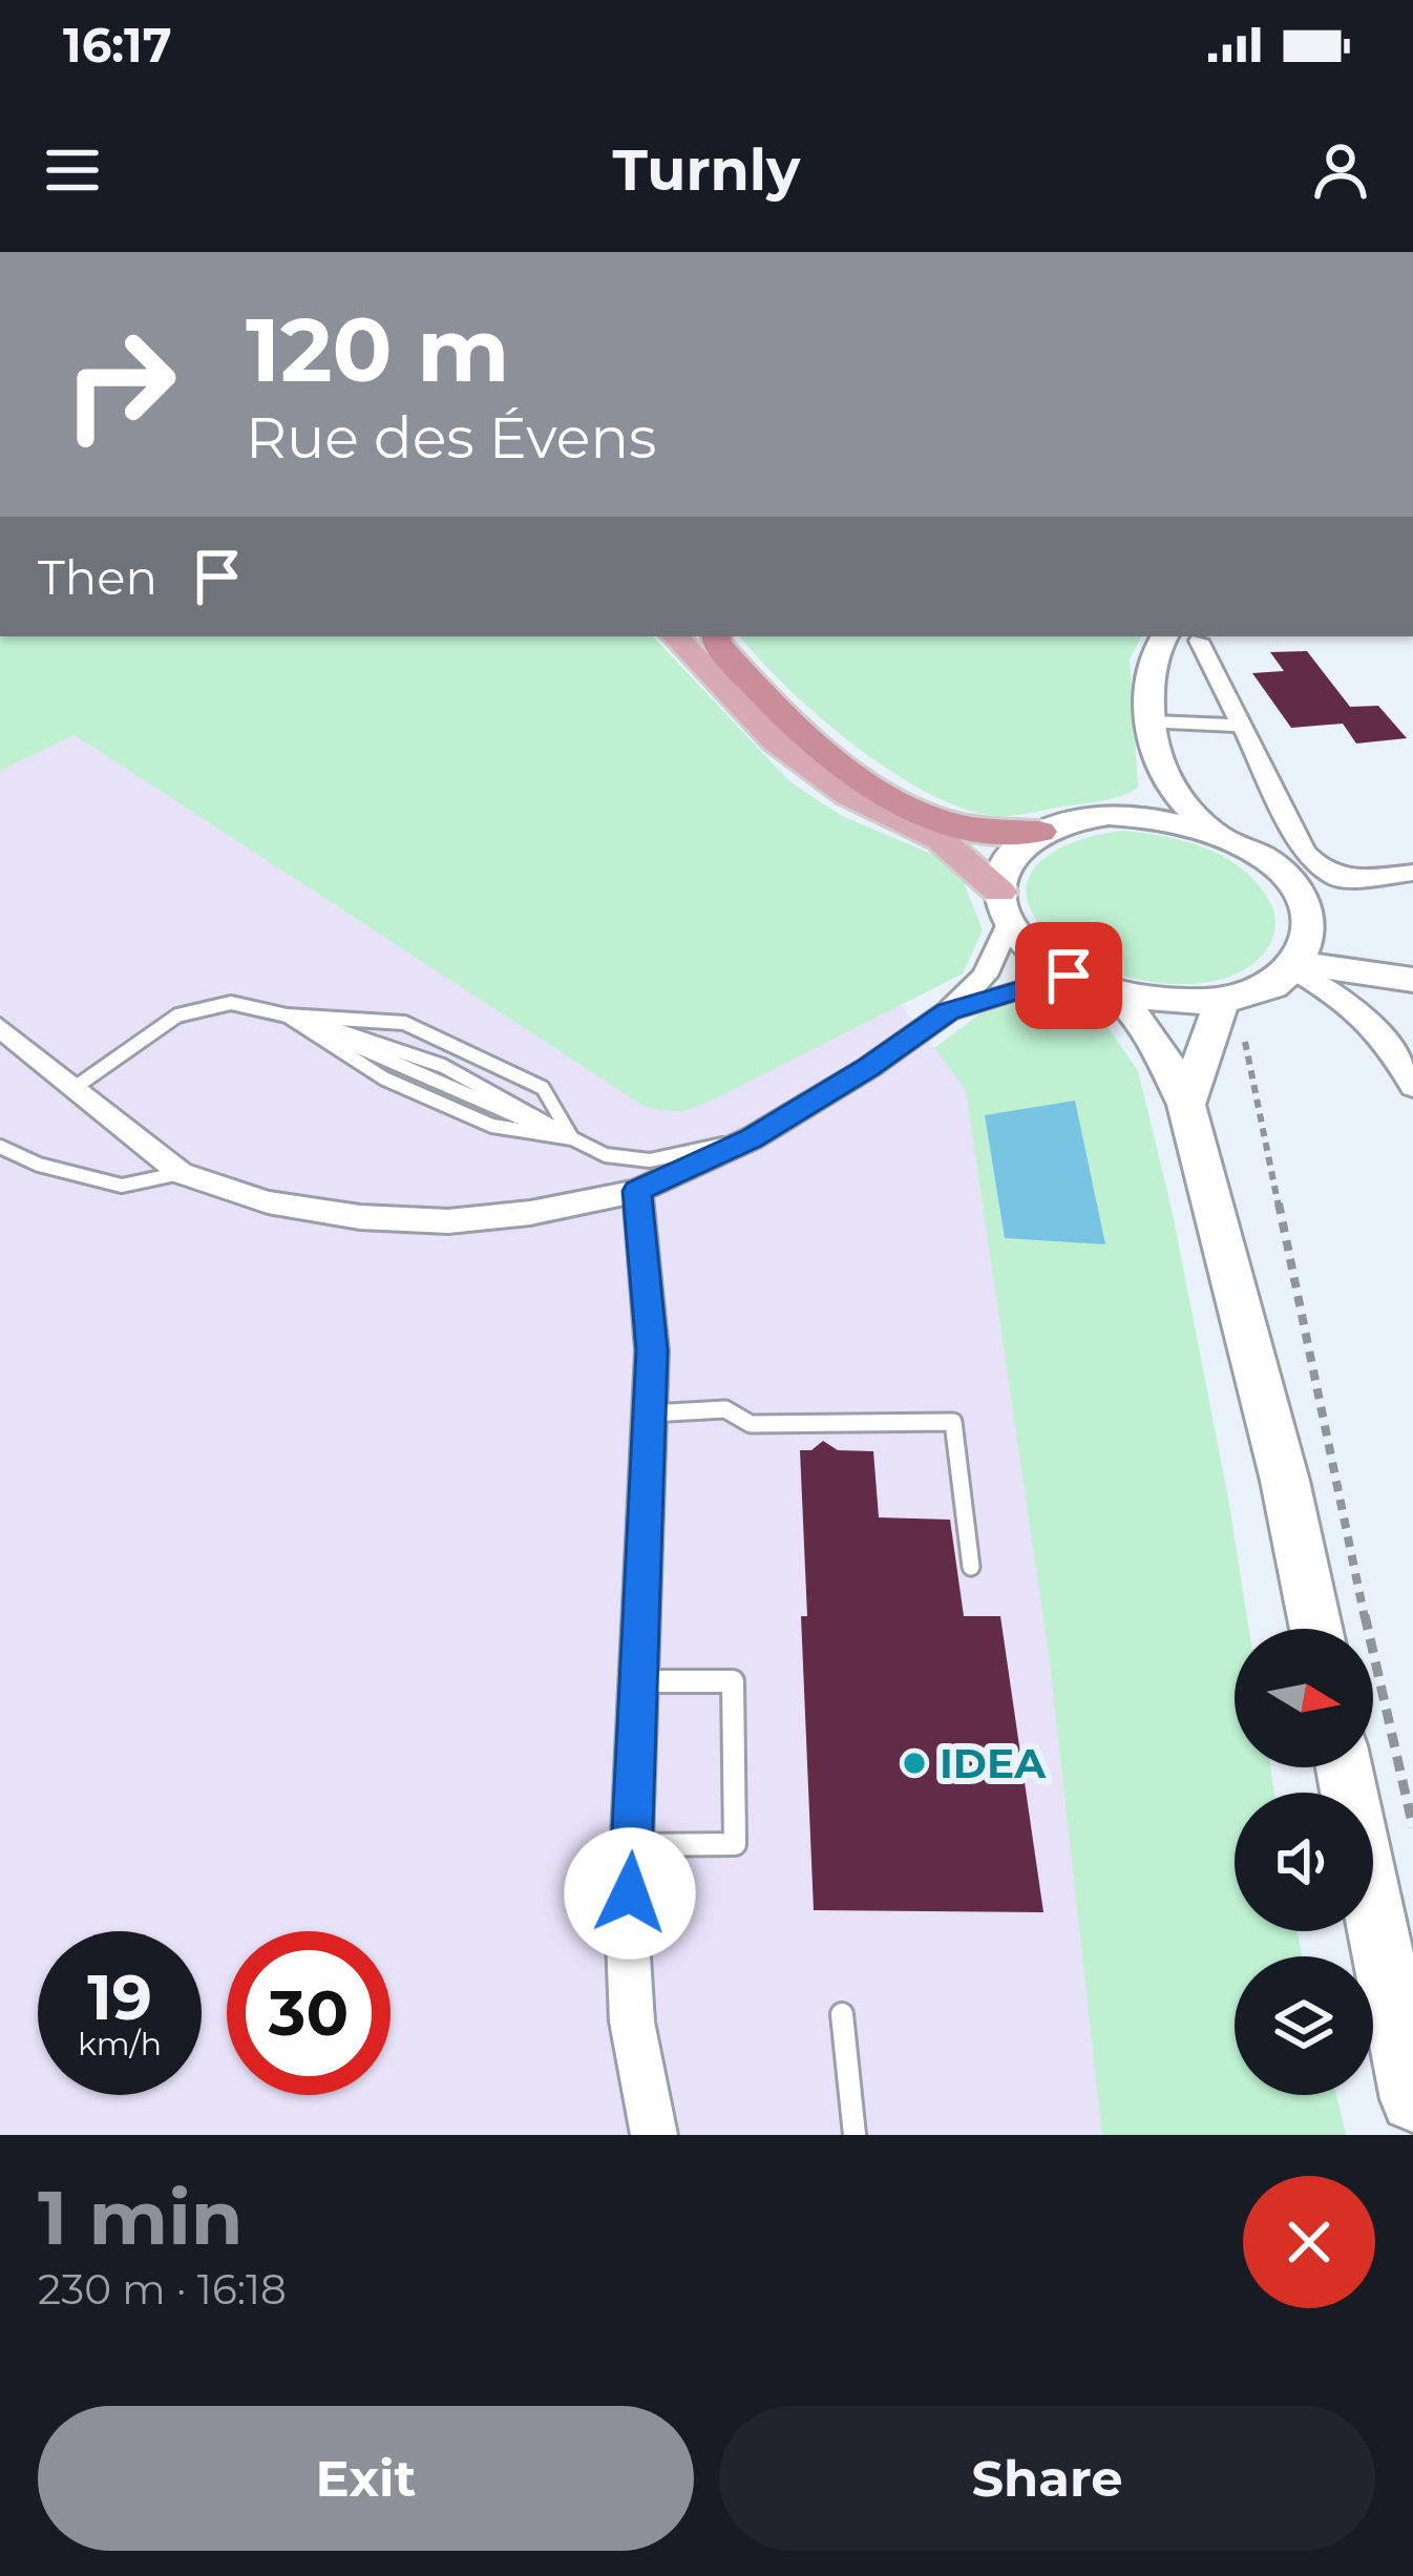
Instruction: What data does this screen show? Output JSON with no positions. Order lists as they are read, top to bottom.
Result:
{
  "places": ["IDEA"],
  "north": "right",
  "page": {
    "status": "16:17",
    "header": "Turnly",
    "turn": ["120 m", "Rue des Évens"],
    "then": "Then",
    "speed": "19 km/h",
    "limit": "30",
    "heading": ["1 min", "230 m · 16:18"],
    "buttons": ["Exit", "Share"]
  }
}
